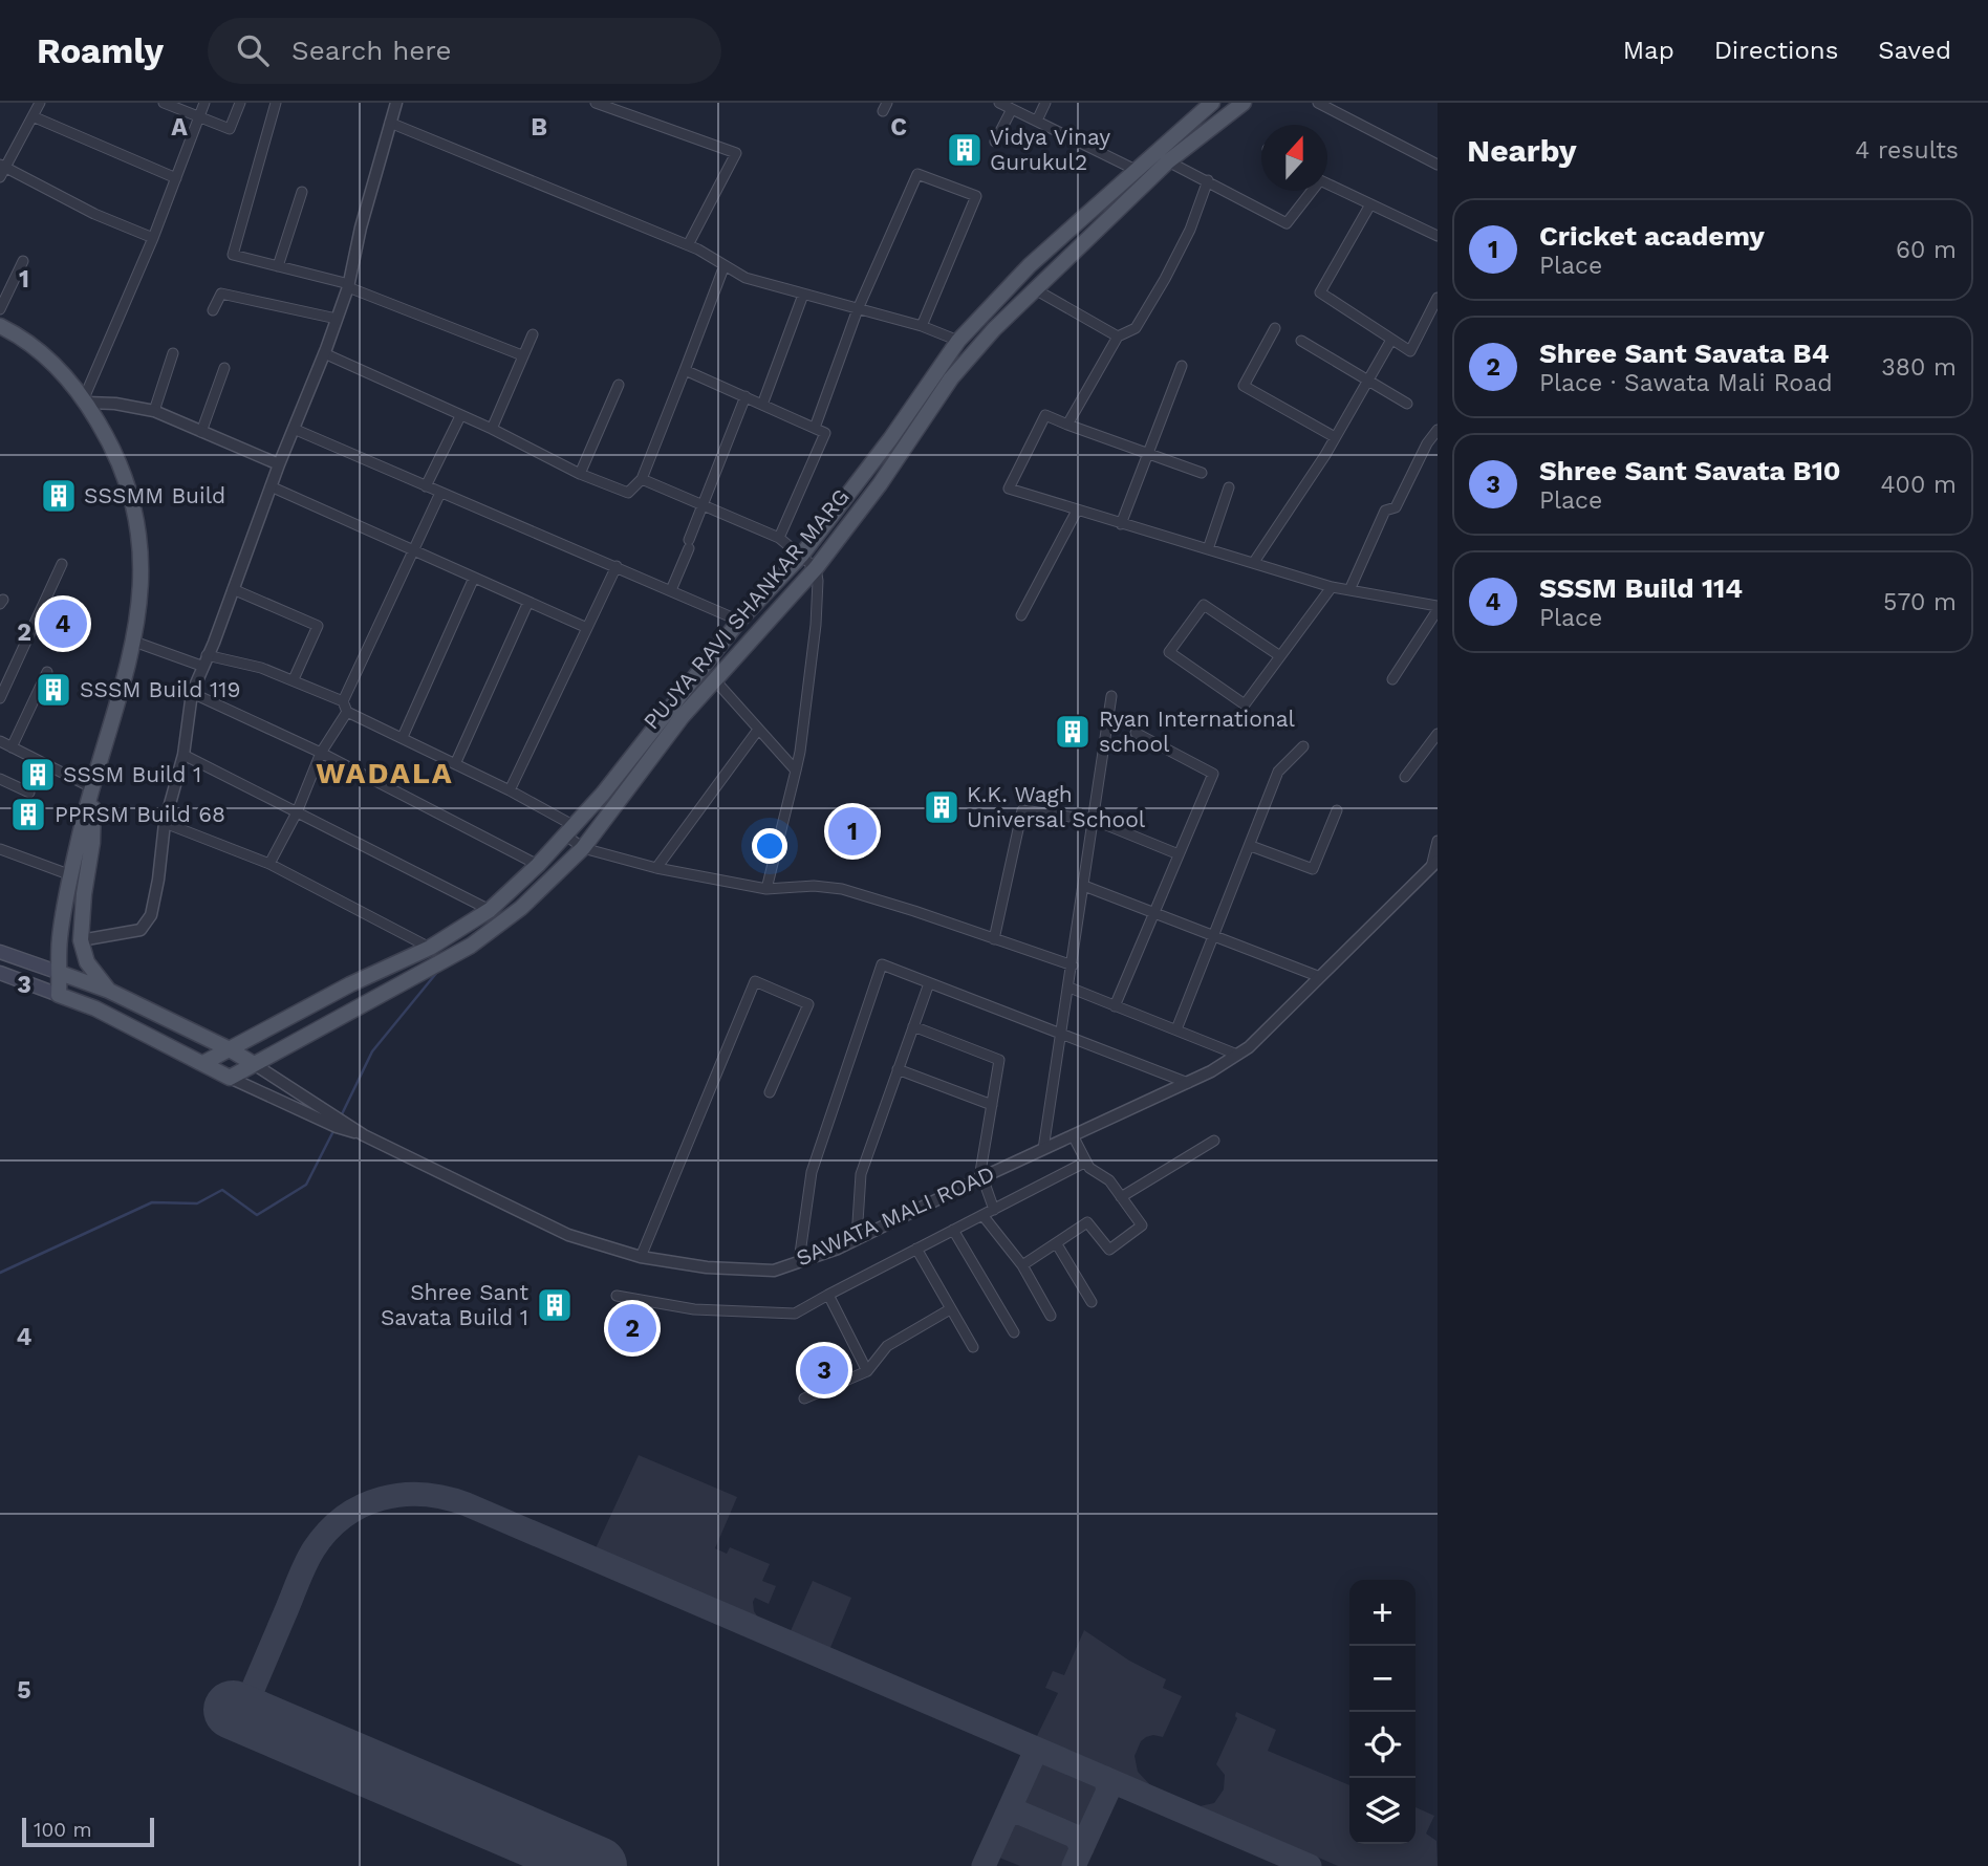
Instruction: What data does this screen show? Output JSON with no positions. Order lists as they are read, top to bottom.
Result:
{
  "streets": {
    "main road": ["PUJYA RAVI SHANKAR MARG"],
    "street": ["SAWATA MALI ROAD"]
  },
  "crossings": [
    ["PUJYA RAVI SHANKAR MARG", "SAWATA MALI ROAD"]
  ],
  "districts": ["WADALA"],
  "places": {
    "building": [
      "Vidya Vinay Gurukul2",
      "SSSMM Build",
      "SSSM Build 119",
      "Ryan International school",
      "SSSM Build 1",
      "K.K. Wagh Universal School",
      "PPRSM Build 68",
      "Shree Sant Savata Build 1"
    ]
  },
  "scale_bar": "100 m",
  "north": "top",
  "page": {
    "header": "Roamly",
    "search": "Search here",
    "nav": ["Map", "Directions", "Saved"],
    "heading": ["Nearby", "4 results"],
    "list": [
      {
        "mark": "1",
        "name": "Cricket academy",
        "note": "Place",
        "value": "60 m"
      },
      {
        "mark": "2",
        "name": "Shree Sant Savata B4",
        "note": "Place · Sawata Mali Road",
        "value": "380 m"
      },
      {
        "mark": "3",
        "name": "Shree Sant Savata B10",
        "note": "Place",
        "value": "400 m"
      },
      {
        "mark": "4",
        "name": "SSSM Build 114",
        "note": "Place",
        "value": "570 m"
      }
    ],
    "pins": [
      "4",
      "1",
      "2",
      "3"
    ],
    "map_buttons": ["+", "−"],
    "scale": "100 m"
  },
  "grid": {
    "columns": ["A", "B", "C"],
    "rows": [
      "1",
      "2",
      "3",
      "4",
      "5"
    ]
  }
}
